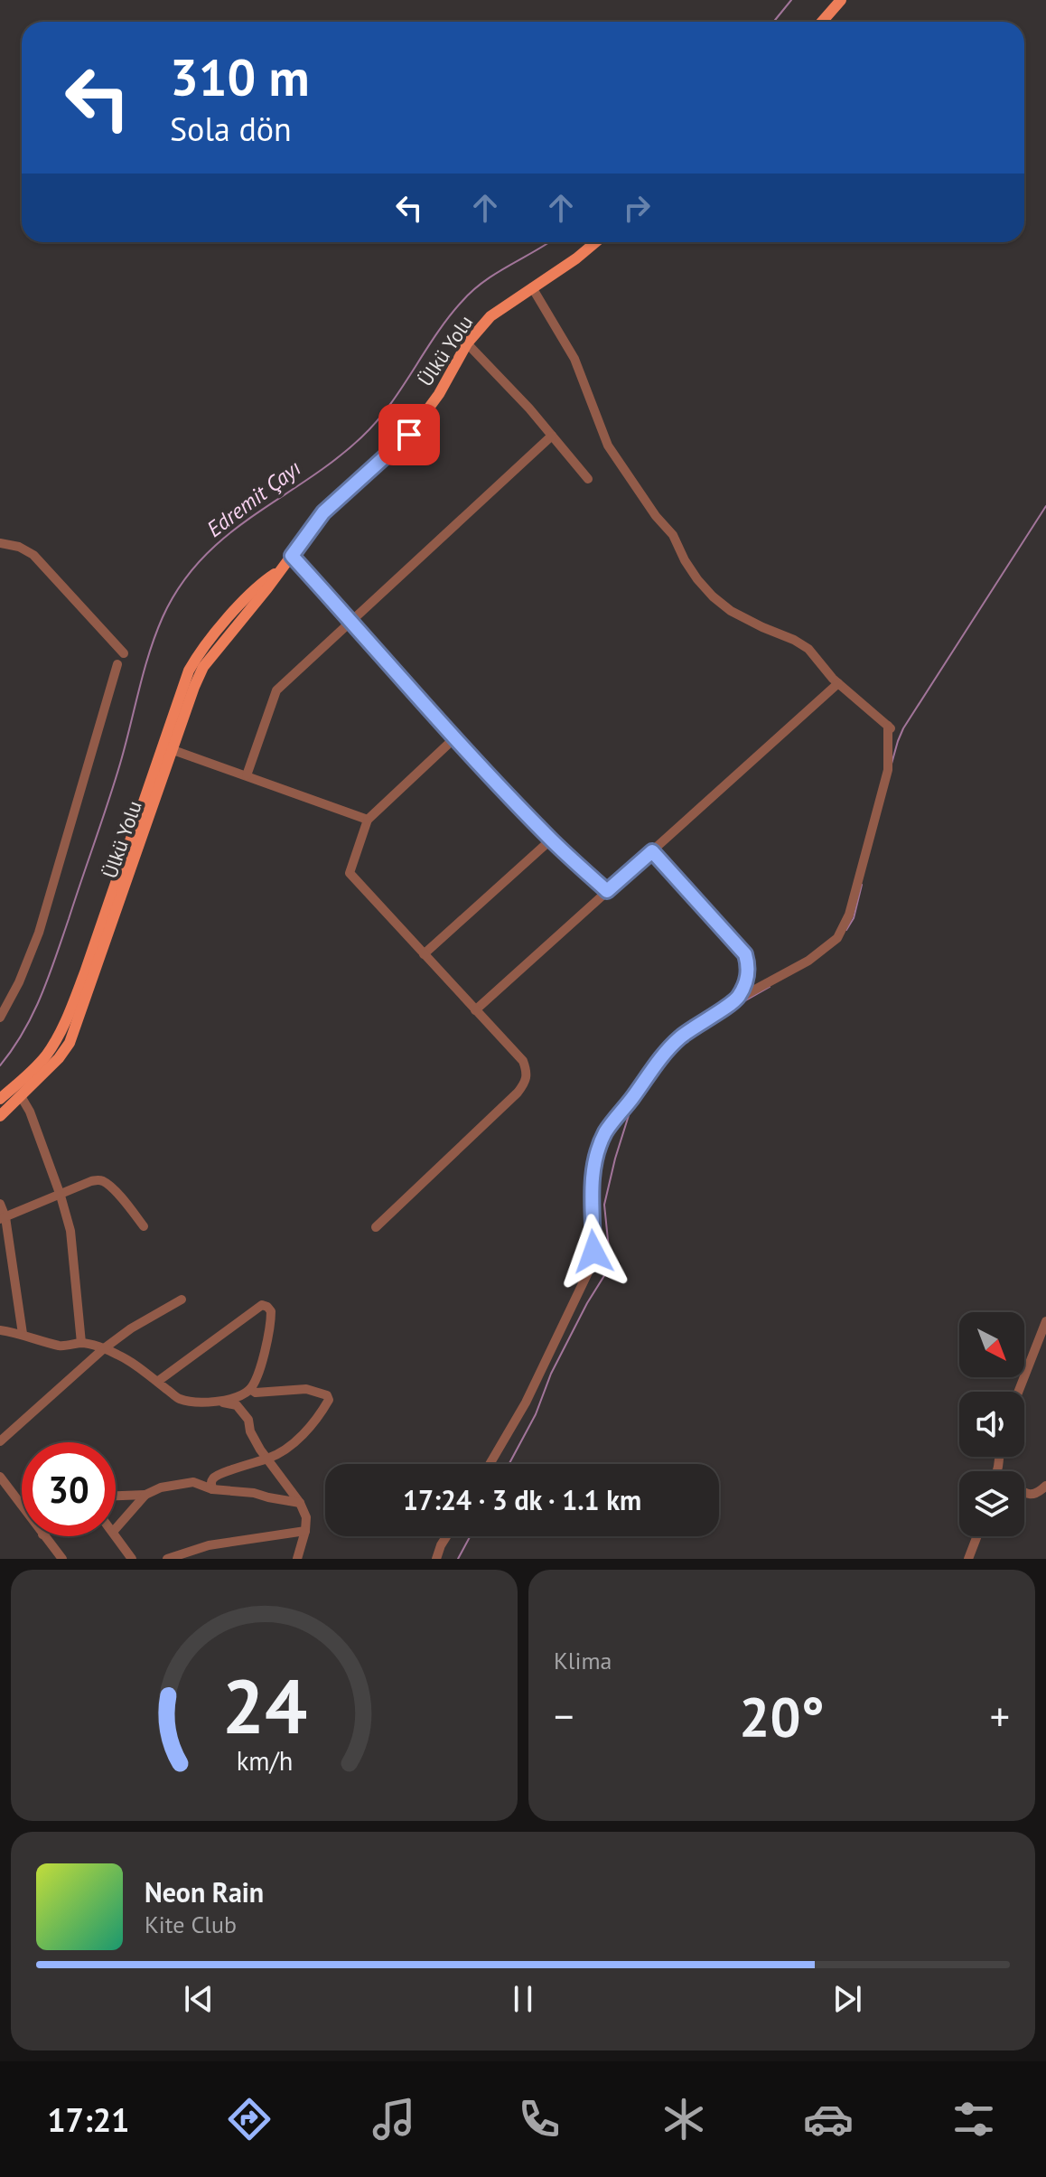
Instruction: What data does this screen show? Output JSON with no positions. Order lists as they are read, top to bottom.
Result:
{
  "streets": {
    "main road": ["Ülkü Yolu"]
  },
  "water": ["Edremit Çayı"],
  "north": "bottom right",
  "page": {
    "turn": ["310 m", "Sola dön"],
    "limit": "30",
    "trip": "17:24 · 3 dk · 1.1 km",
    "tile": "Klima",
    "heat": ["−", "20°", "+"],
    "song": ["Neon Rain", "Kite Club"],
    "tabs": "17:21",
    "gauge": ["24", "km/h"]
  }
}
